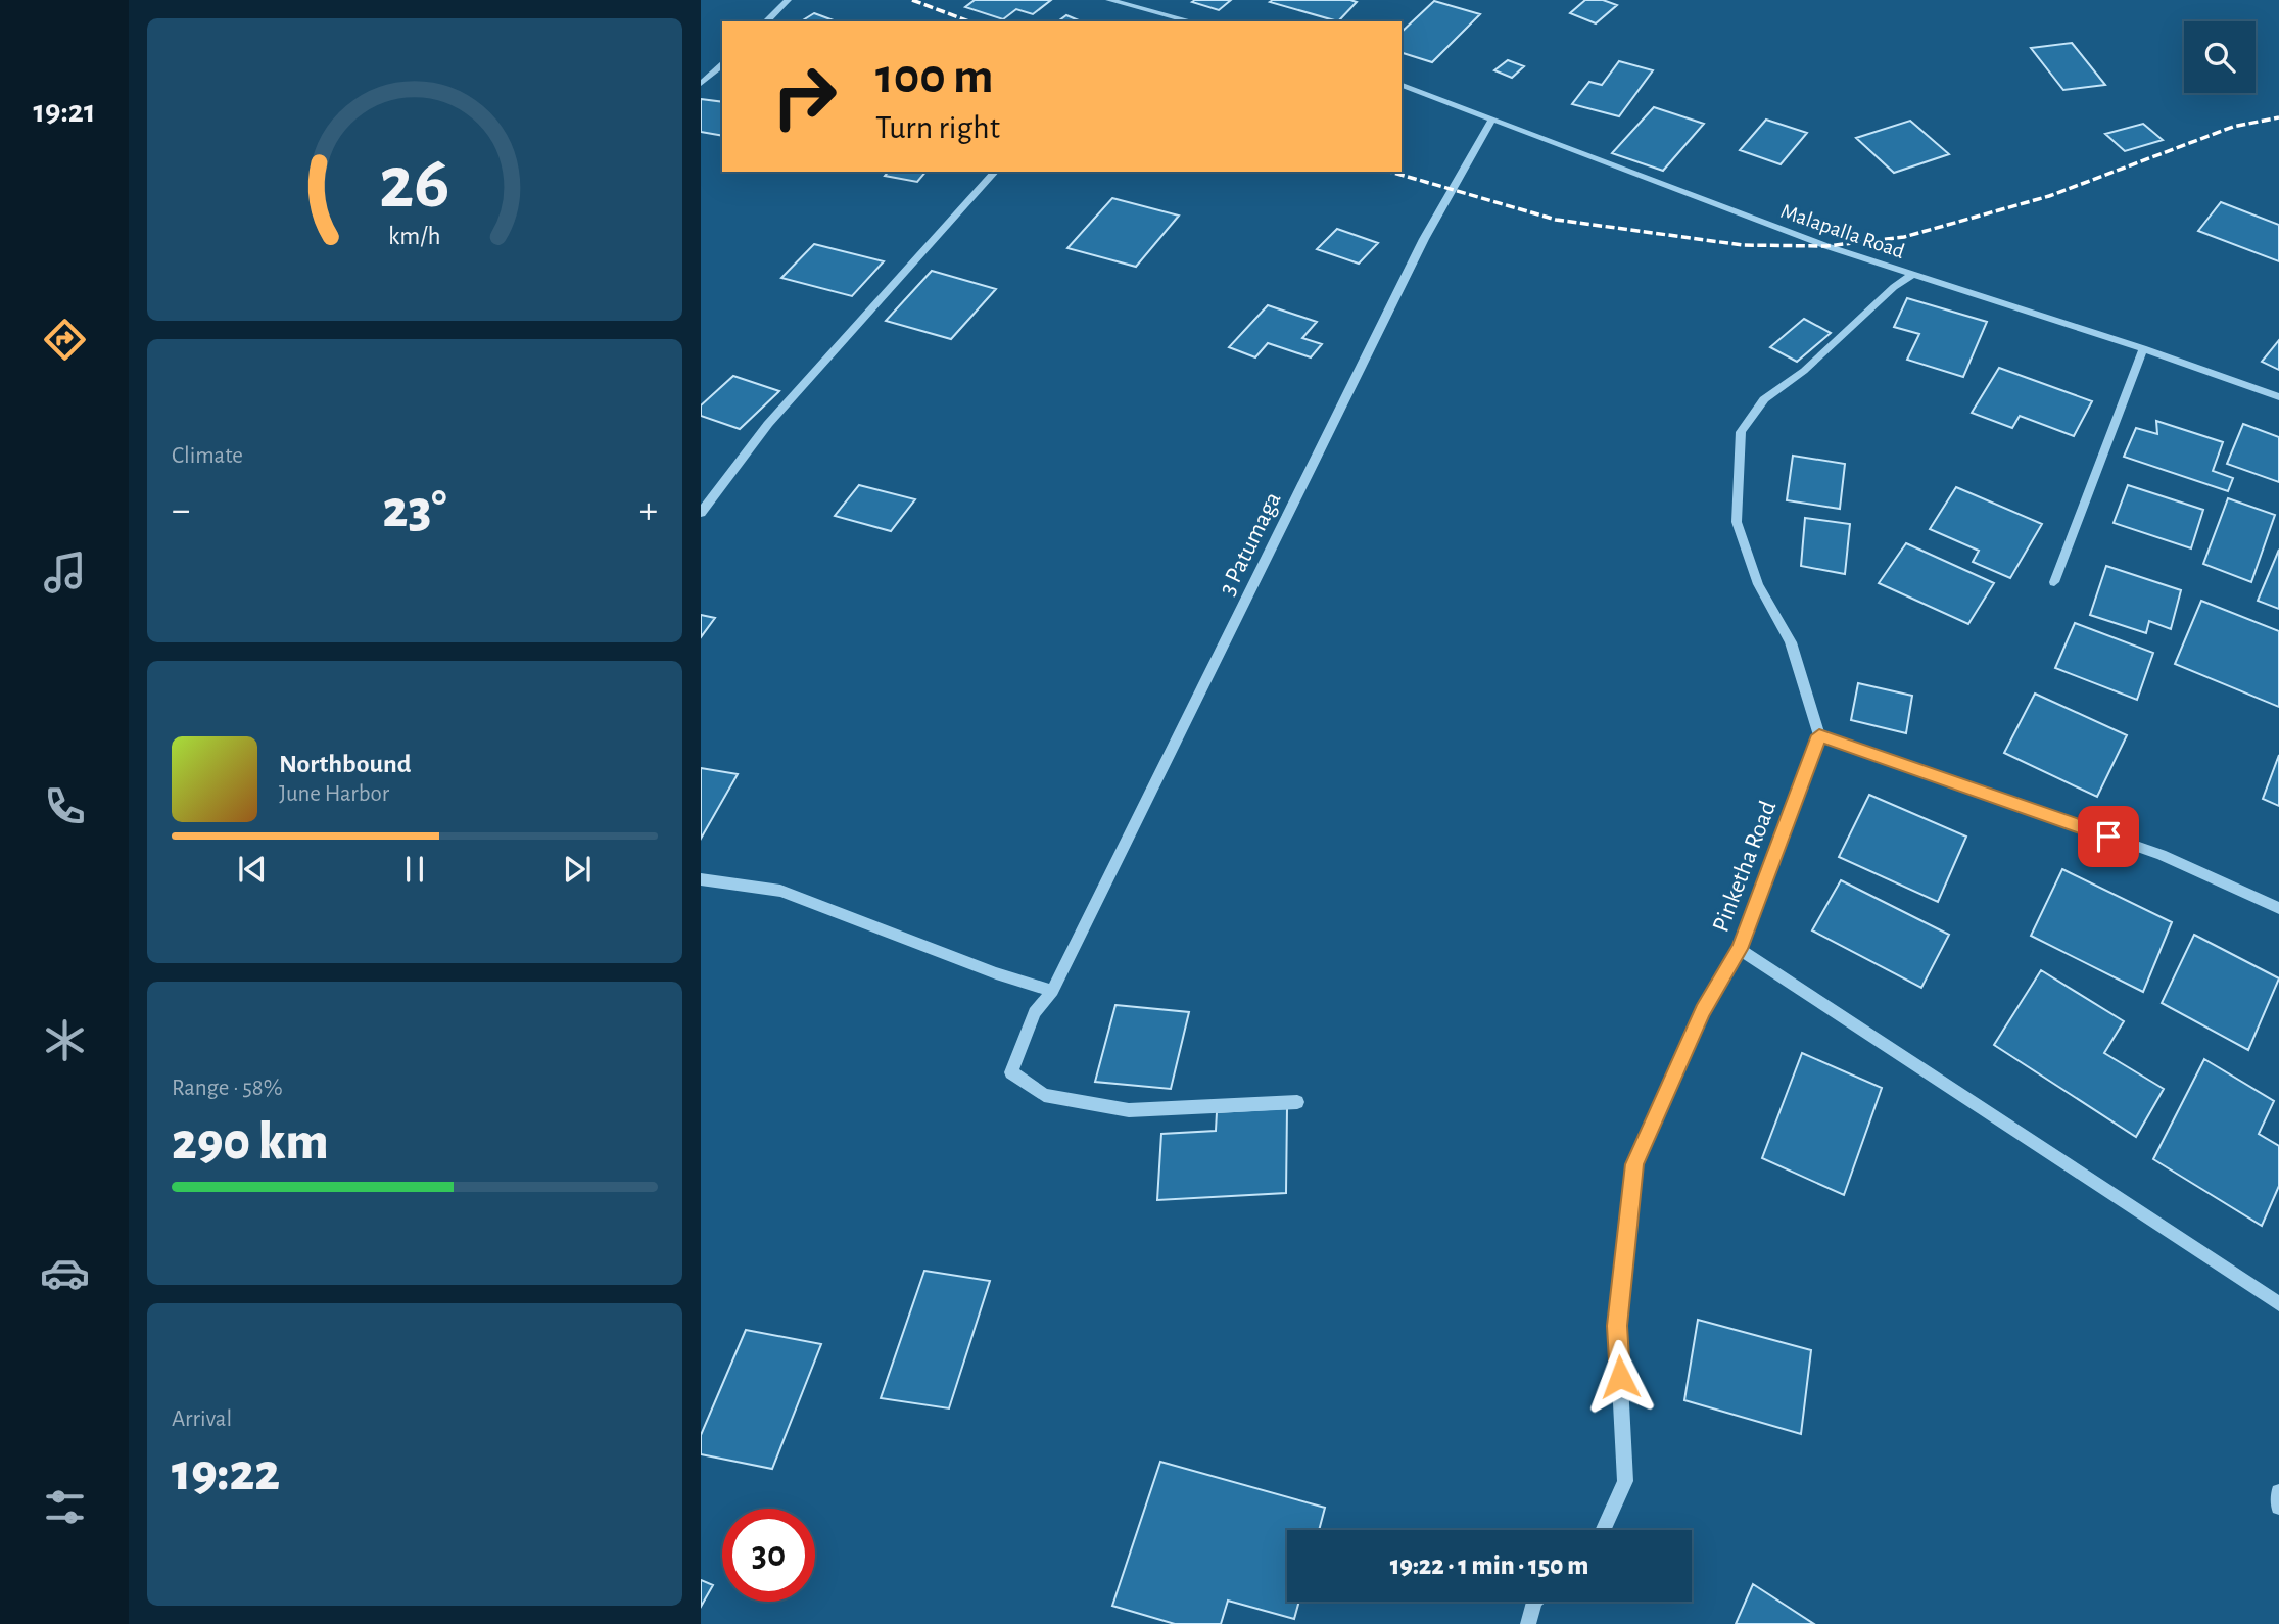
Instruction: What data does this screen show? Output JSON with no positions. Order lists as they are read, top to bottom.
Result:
{
  "streets": {
    "street": ["Malapalla Road", "3 Patumaga", "Pinketha Road"]
  },
  "crossings": [
    ["Malapalla Road", "3 Patumaga"]
  ],
  "page": {
    "tabs": "19:21",
    "turn": ["100 m", "Turn right"],
    "tile": [
      "Climate",
      ["Range · 58%", "290 km"],
      ["Arrival", "19:22"]
    ],
    "heat": ["−", "23°", "+"],
    "song": ["Northbound", "June Harbor"],
    "limit": "30",
    "trip": "19:22 · 1 min · 150 m",
    "gauge": ["26", "km/h"]
  }
}
